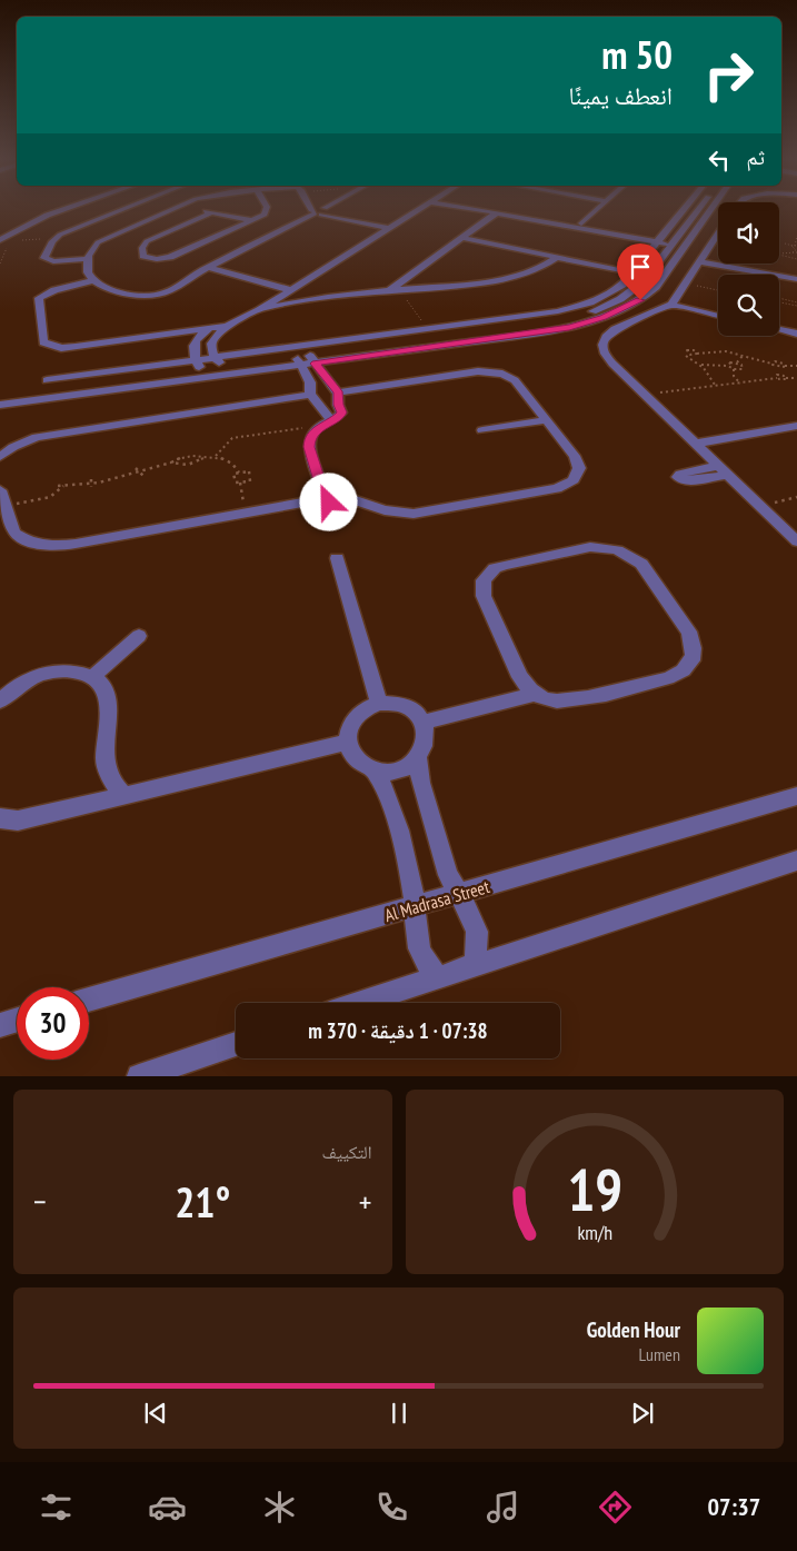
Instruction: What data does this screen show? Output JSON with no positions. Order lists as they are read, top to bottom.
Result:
{
  "streets": {
    "street": ["Al Madrasa Street"]
  },
  "page": {
    "turn": ["50 m", "انعطف يمينًا"],
    "then": "ثم",
    "limit": "30",
    "trip": "07:38 · 1 دقيقة · 370 m",
    "tile": "التكييف",
    "heat": ["−", "21°", "+"],
    "song": ["Golden Hour", "Lumen"],
    "tabs": "07:37",
    "gauge": ["19", "km/h"]
  }
}
